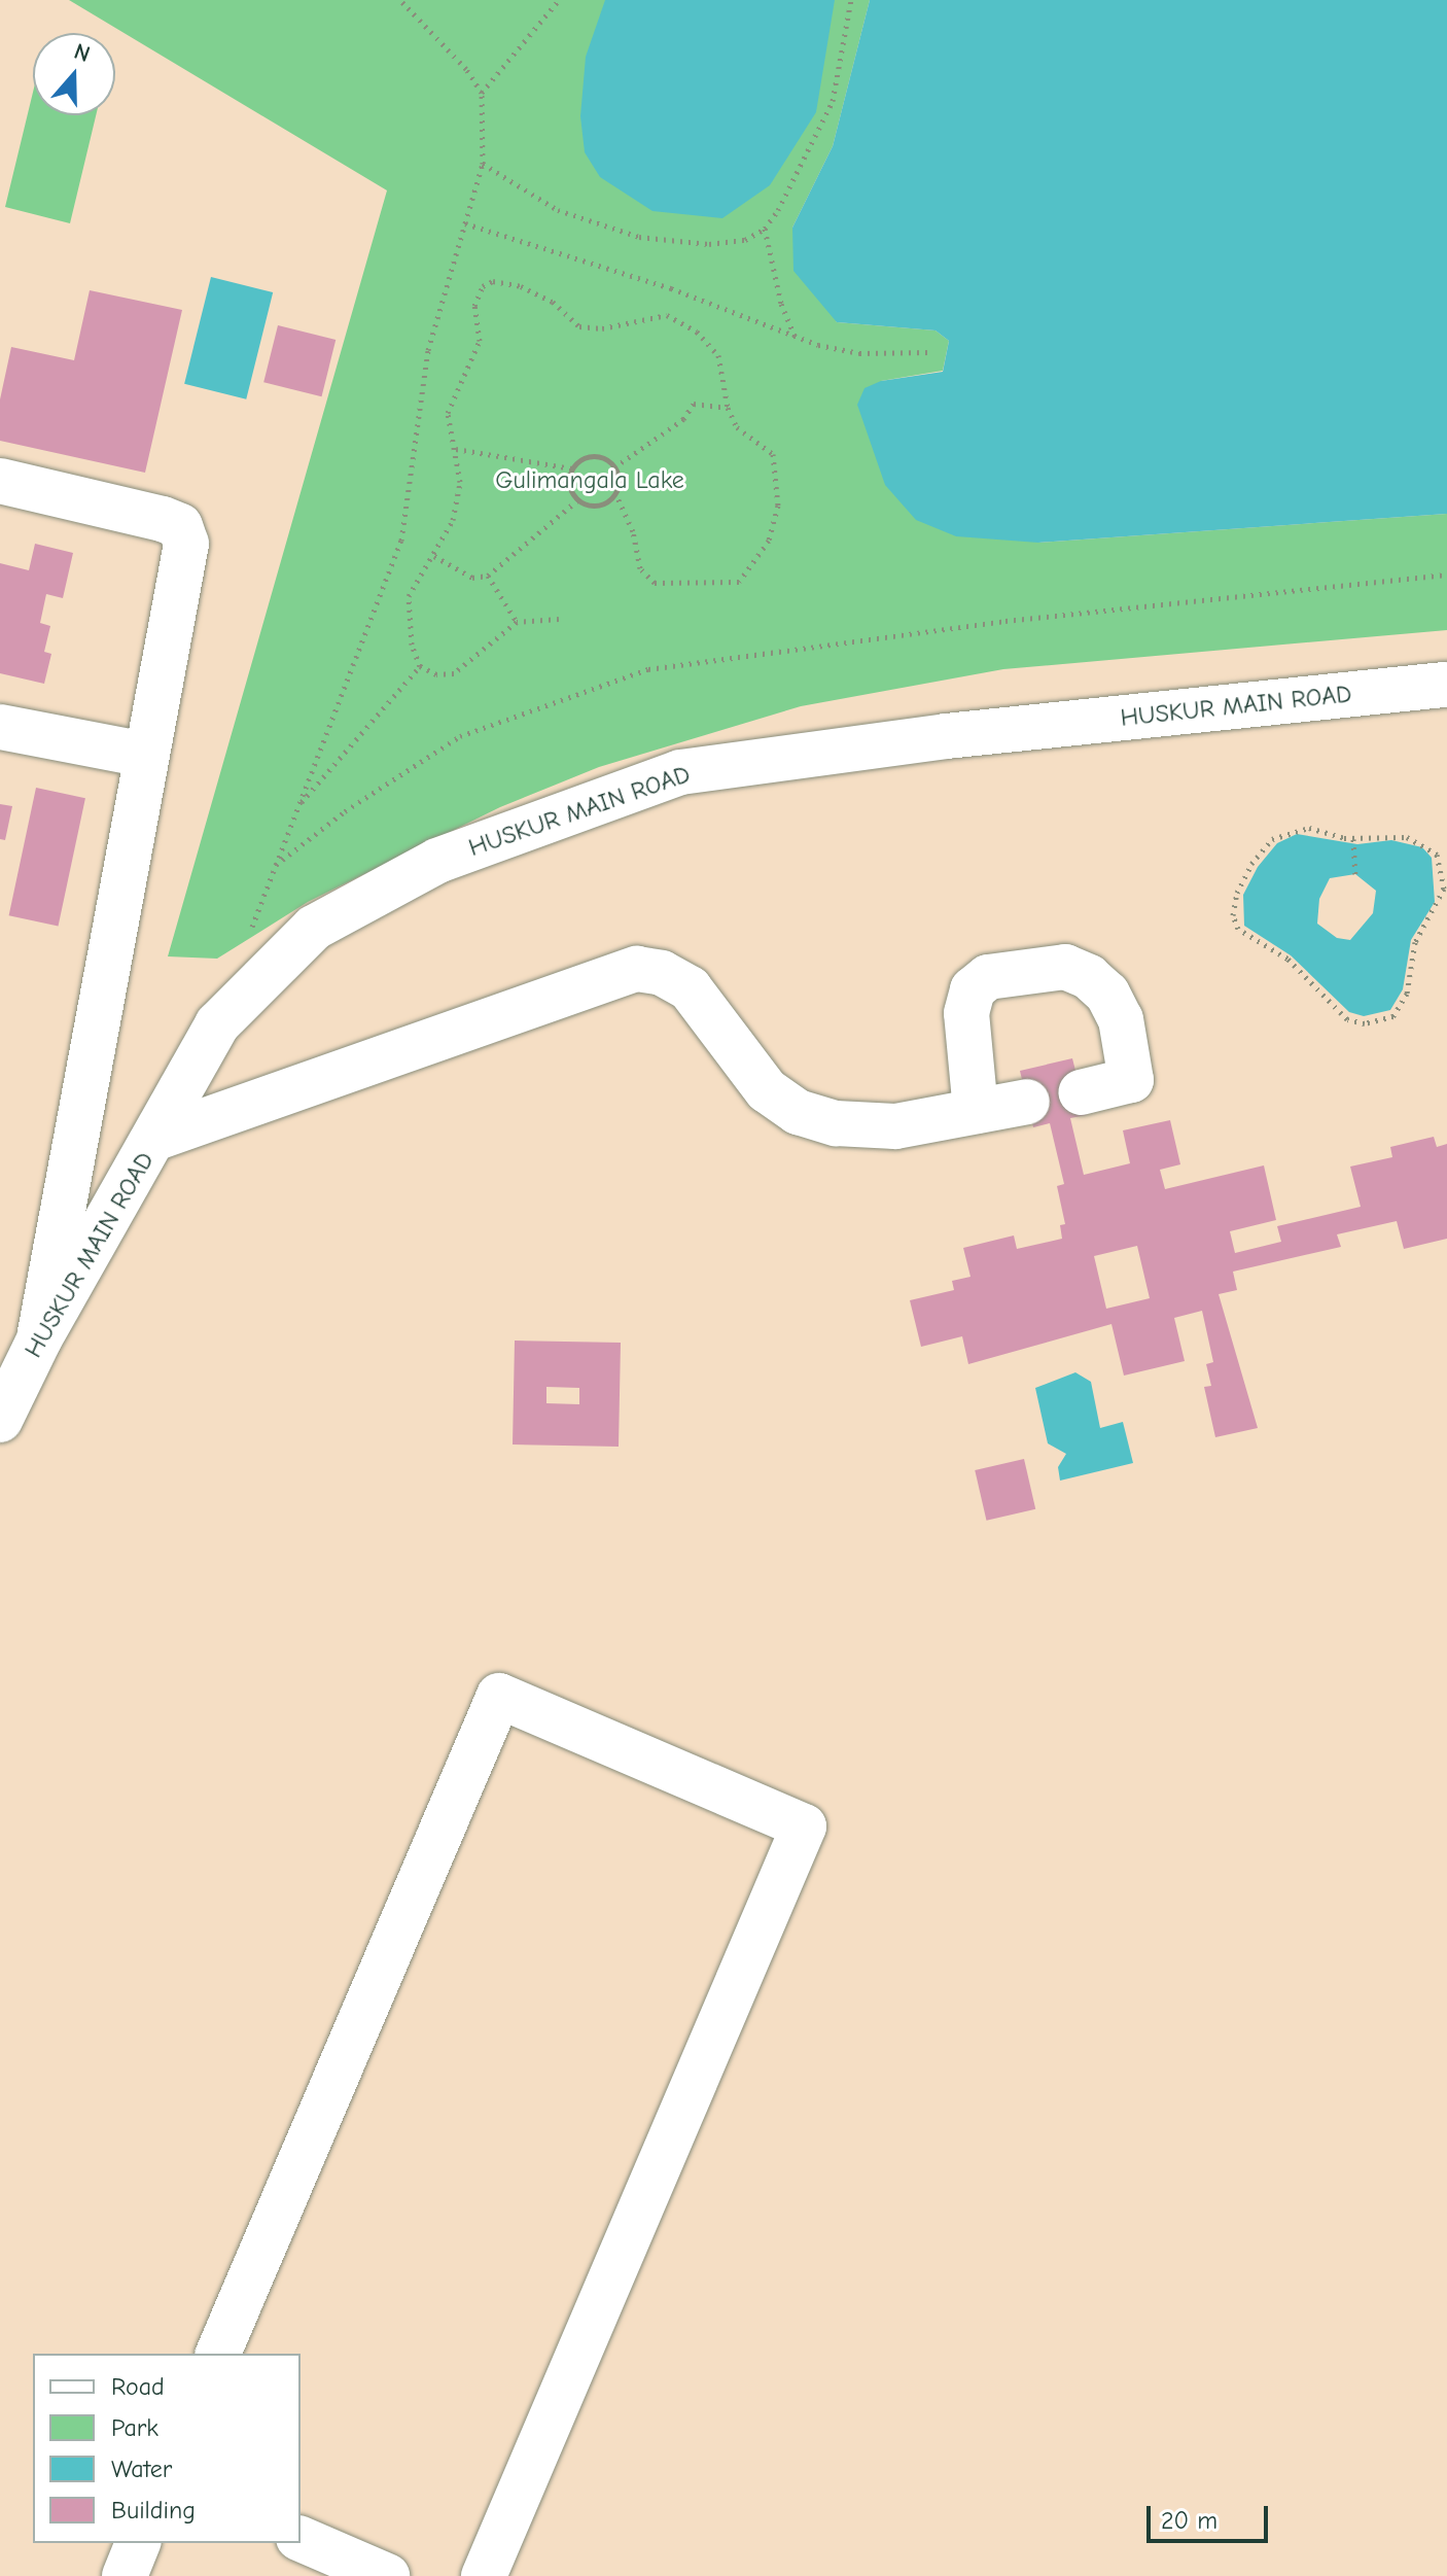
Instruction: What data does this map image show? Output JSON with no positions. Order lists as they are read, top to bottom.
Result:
{
  "streets": {
    "street": ["HUSKUR MAIN ROAD"]
  },
  "parks": ["Gulimangala Lake"],
  "legend": [
    "Road",
    "Park",
    "Water",
    "Building"
  ],
  "scale_bar": "20 m",
  "north": "top"
}
